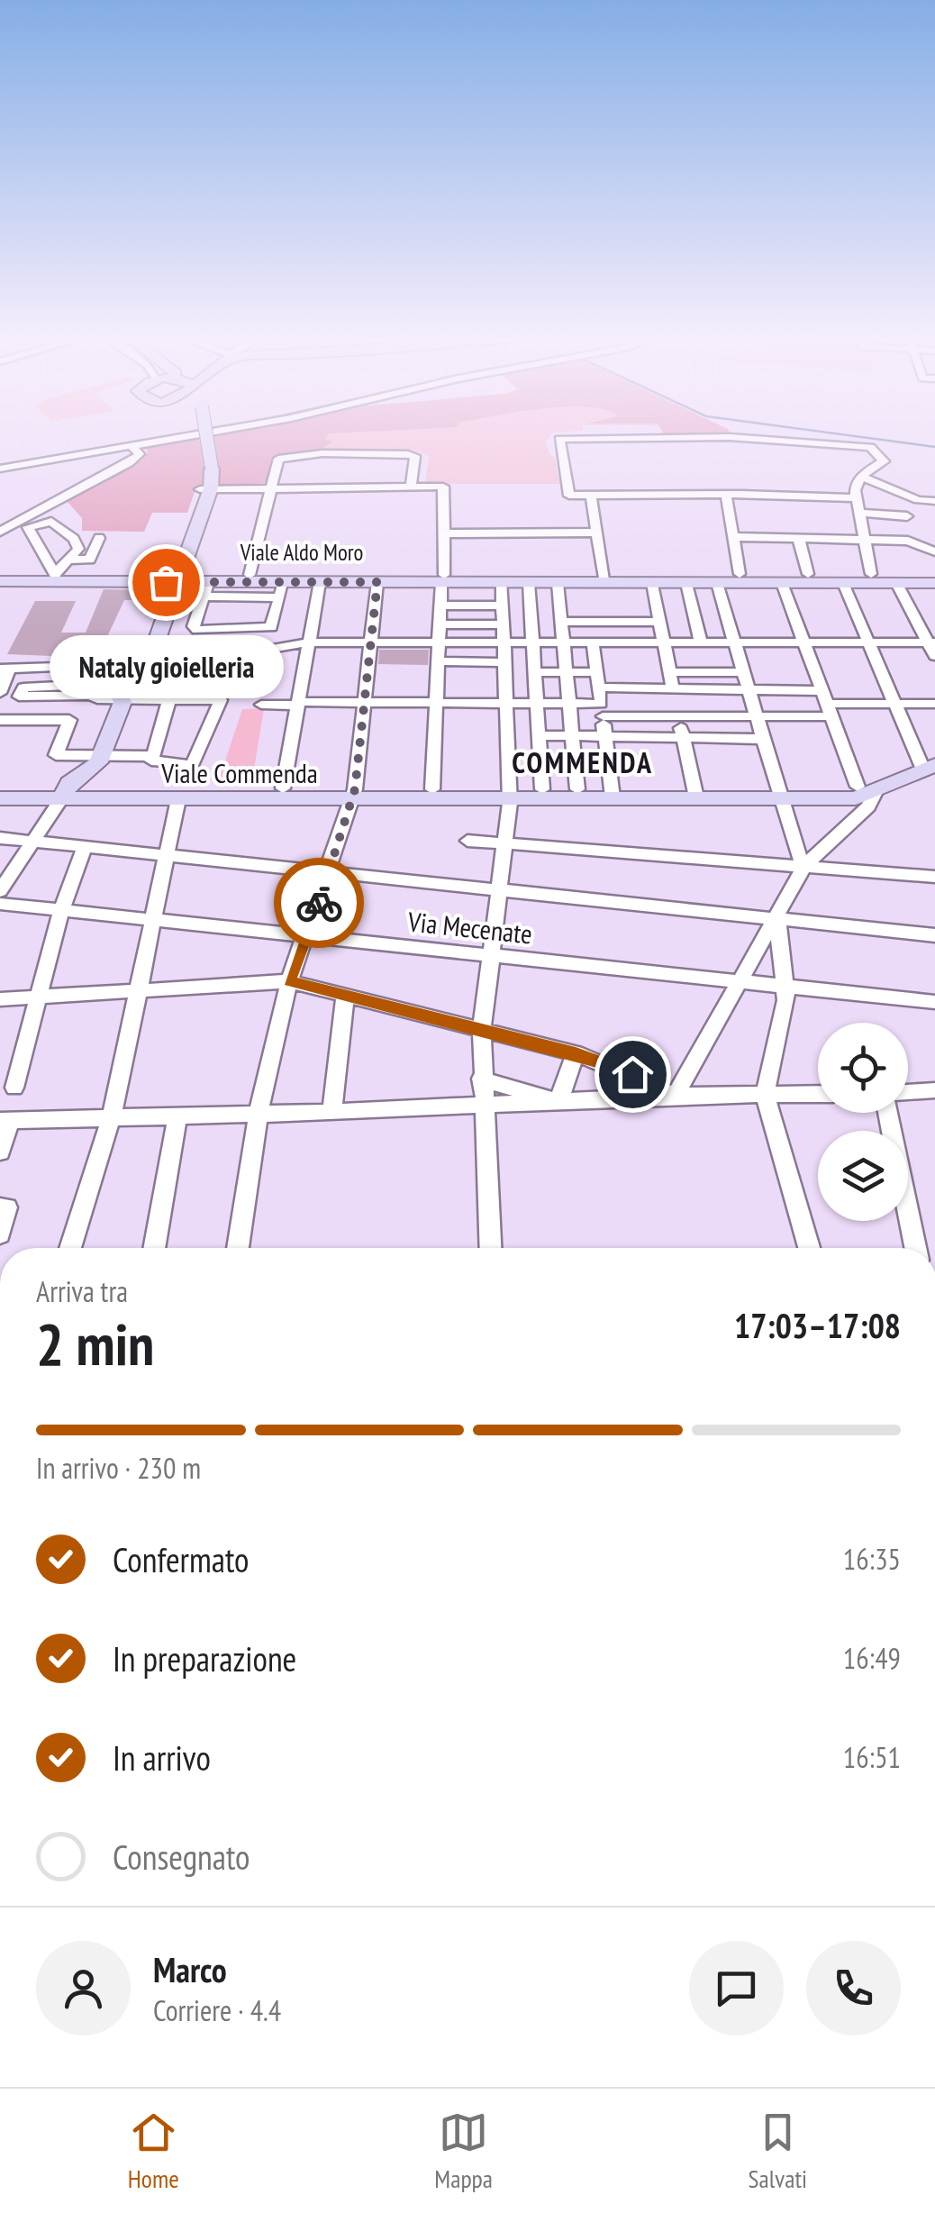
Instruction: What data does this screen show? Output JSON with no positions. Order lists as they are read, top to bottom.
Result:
{
  "streets": {
    "street": ["Viale Aldo Moro", "Viale Commenda", "Via Mecenate"]
  },
  "districts": ["COMMENDA"],
  "places": ["Nataly gioielleria"],
  "page": {
    "bubble": "Nataly gioielleria",
    "heading": ["2 min", "Arriva tra", "17:03–17:08"],
    "panel": ["Marco", "Corriere · 4.4"],
    "bar": "In arrivo · 230 m",
    "list": [
      ["Confermato", "16:35"],
      ["In preparazione", "16:49"],
      ["In arrivo", "16:51"],
      "Consegnato"
    ],
    "tabs": ["Home", "Mappa", "Salvati"]
  }
}
